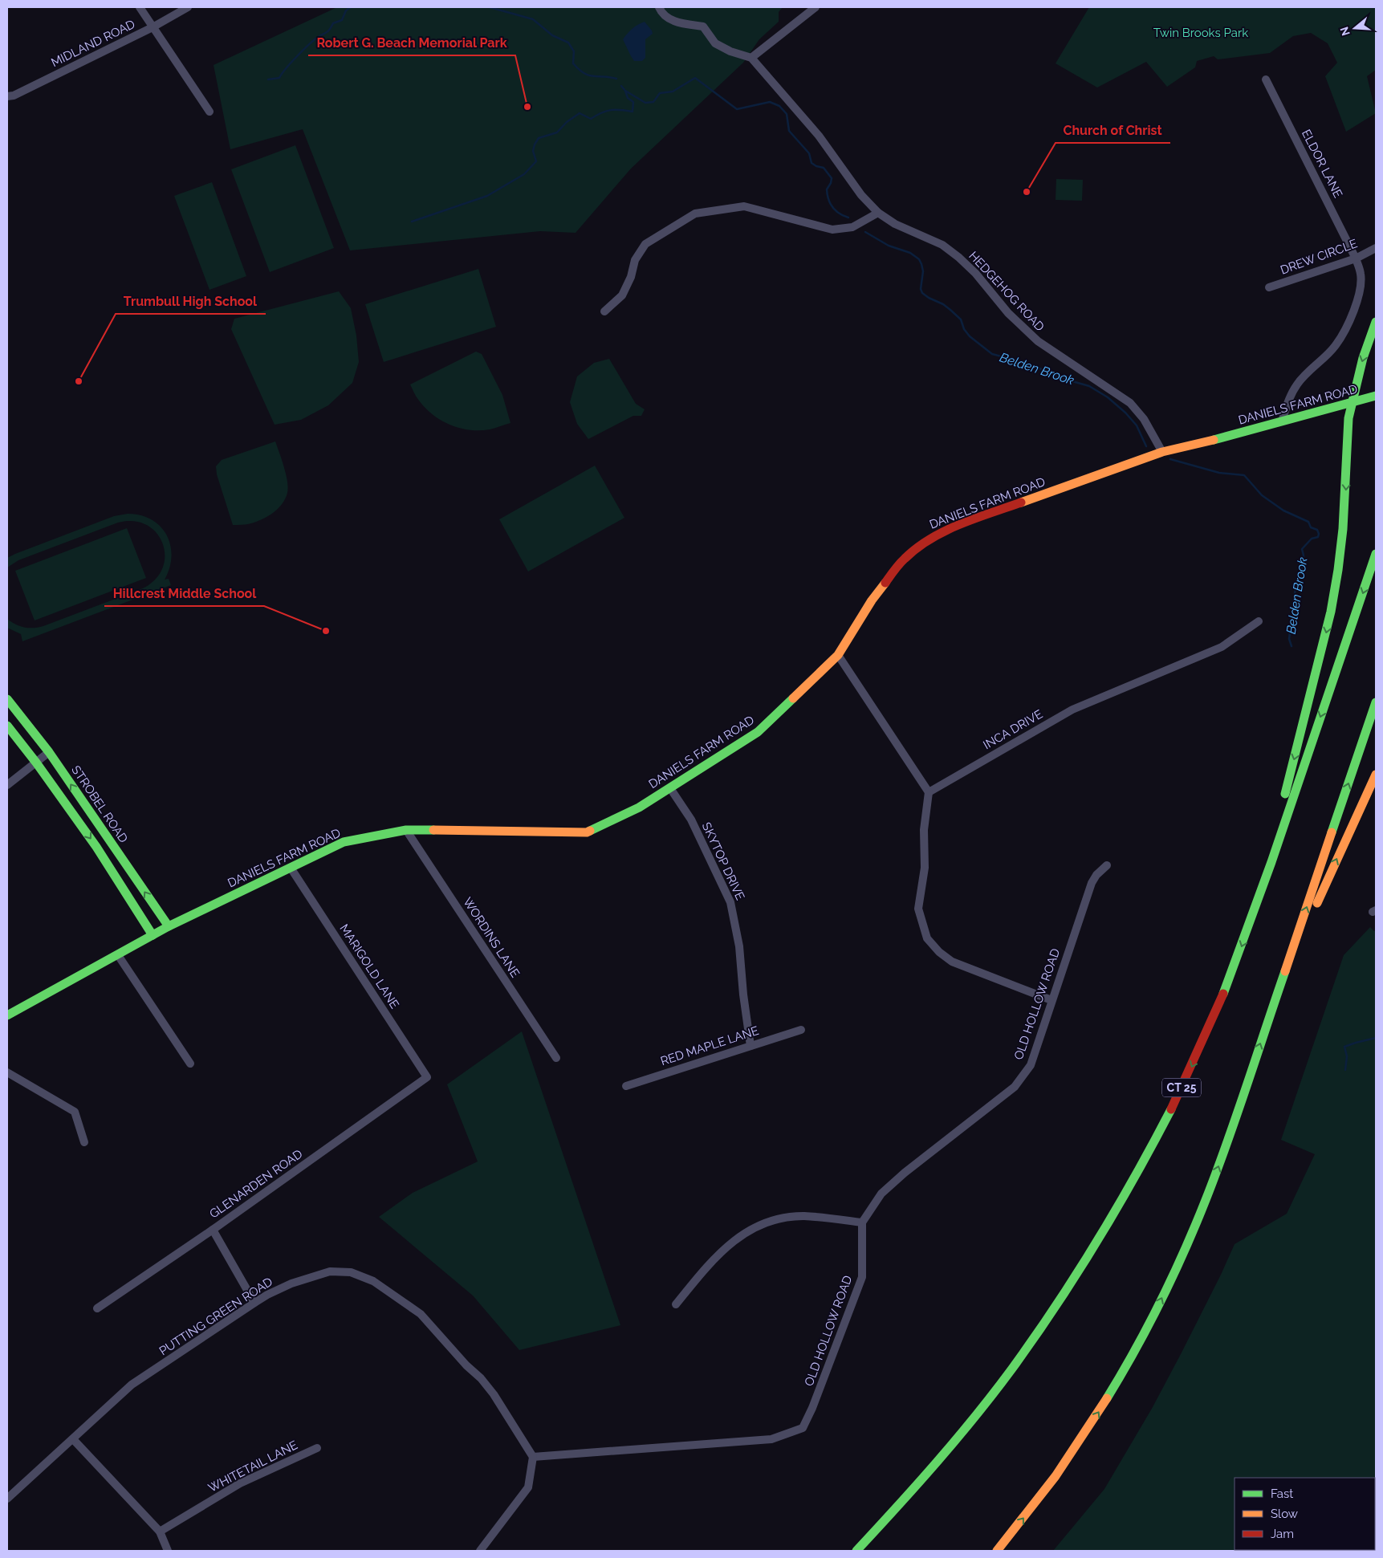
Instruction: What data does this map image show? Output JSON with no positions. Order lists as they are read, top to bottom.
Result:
{
  "streets": {
    "main road": ["DANIELS FARM ROAD", "STROBEL ROAD", "CT 25"],
    "street": [
      "MIDLAND ROAD",
      "ELDOR LANE",
      "DREW CIRCLE",
      "HEDGEHOG ROAD",
      "INCA DRIVE",
      "SKYTOP DRIVE",
      "WORDINS LANE",
      "MARIGOLD LANE",
      "OLD HOLLOW ROAD",
      "RED MAPLE LANE",
      "GLENARDEN ROAD",
      "PUTTING GREEN ROAD",
      "WHITETAIL LANE"
    ]
  },
  "crossings": [
    ["ELDOR LANE", "DREW CIRCLE"],
    ["ELDOR LANE", "DANIELS FARM ROAD"],
    ["HEDGEHOG ROAD", "DANIELS FARM ROAD"],
    ["DANIELS FARM ROAD", "STROBEL ROAD"],
    ["DANIELS FARM ROAD", "SKYTOP DRIVE"],
    ["DANIELS FARM ROAD", "WORDINS LANE"],
    ["DANIELS FARM ROAD", "MARIGOLD LANE"],
    ["SKYTOP DRIVE", "RED MAPLE LANE"],
    ["MARIGOLD LANE", "GLENARDEN ROAD"],
    ["OLD HOLLOW ROAD", "PUTTING GREEN ROAD"]
  ],
  "water": ["Belden Brook"],
  "parks": ["Twin Brooks Park"],
  "places": [
    "Robert G. Beach Memorial Park",
    "Church of Christ",
    "Trumbull High School",
    "Hillcrest Middle School"
  ],
  "legend": ["Fast", "Slow", "Jam"],
  "north": "left"
}
